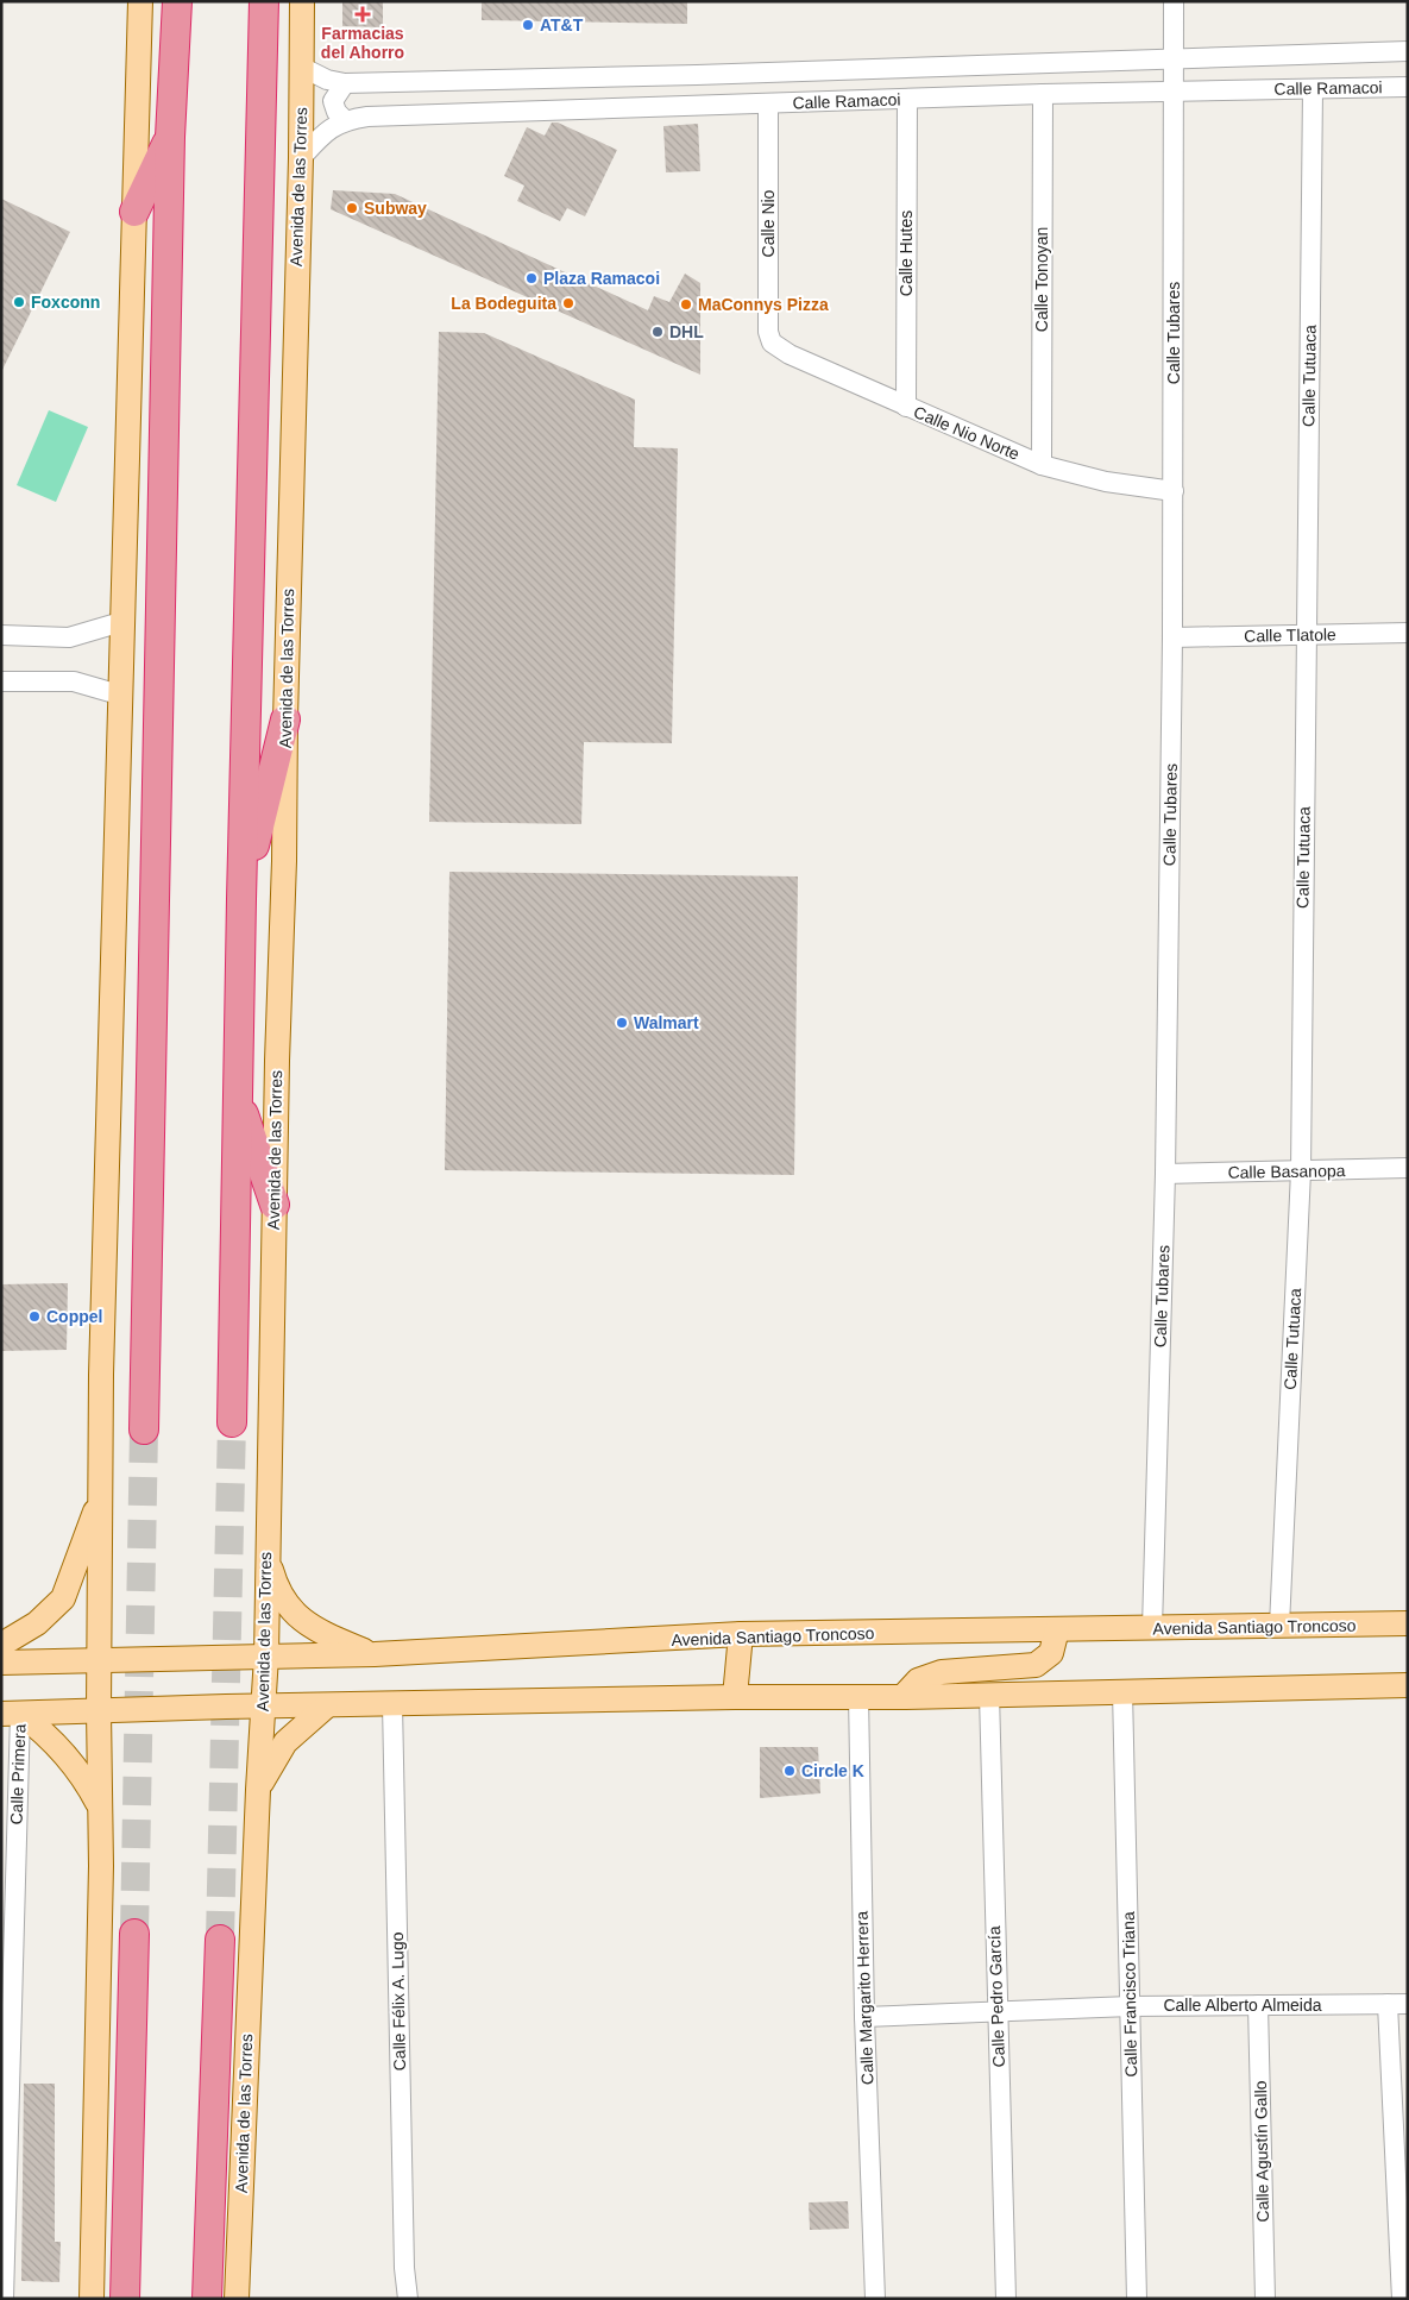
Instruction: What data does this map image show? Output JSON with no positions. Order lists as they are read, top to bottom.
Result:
{
  "streets": {
    "highway": ["Avenida de las Torres"],
    "main road": ["Avenida Santiago Troncoso"],
    "street": [
      "Calle Ramacoi",
      "Calle Nio",
      "Calle Hutes",
      "Calle Tonoyan",
      "Calle Tubares",
      "Calle Tutuaca",
      "Calle Nio Norte",
      "Calle Tlatole",
      "Calle Basanopa",
      "Calle Primera",
      "Calle Francisco Triana",
      "Calle Pedro García",
      "Calle Margarito Herrera",
      "Calle Félix A. Lugo",
      "Calle Alberto Almeida",
      "Calle Agustín Gallo"
    ]
  },
  "crossings": [
    ["Calle Ramacoi", "Avenida de las Torres"],
    ["Calle Ramacoi", "Calle Nio"],
    ["Calle Ramacoi", "Calle Hutes"],
    ["Calle Ramacoi", "Calle Tonoyan"],
    ["Calle Ramacoi", "Calle Tubares"],
    ["Calle Ramacoi", "Calle Tutuaca"],
    ["Avenida de las Torres", "Avenida Santiago Troncoso"],
    ["Calle Nio", "Calle Nio Norte"],
    ["Calle Hutes", "Calle Nio Norte"],
    ["Calle Tonoyan", "Calle Nio Norte"],
    ["Calle Tubares", "Calle Nio Norte"],
    ["Calle Tubares", "Calle Tlatole"],
    ["Calle Tubares", "Calle Basanopa"],
    ["Calle Tubares", "Avenida Santiago Troncoso"],
    ["Calle Tutuaca", "Calle Tlatole"],
    ["Calle Tutuaca", "Calle Basanopa"],
    ["Calle Tutuaca", "Avenida Santiago Troncoso"],
    ["Calle Francisco Triana", "Calle Alberto Almeida"],
    ["Calle Pedro García", "Calle Alberto Almeida"],
    ["Calle Margarito Herrera", "Calle Alberto Almeida"],
    ["Calle Alberto Almeida", "Calle Agustín Gallo"]
  ],
  "places": {
    "health": ["Farmacias del Ahorro"],
    "other": [
      "AT&T",
      "Subway",
      "Plaza Ramacoi",
      "Foxconn",
      "La Bodeguita",
      "MaConnys Pizza",
      "DHL",
      "Walmart",
      "Coppel",
      "Circle K"
    ]
  }
}
